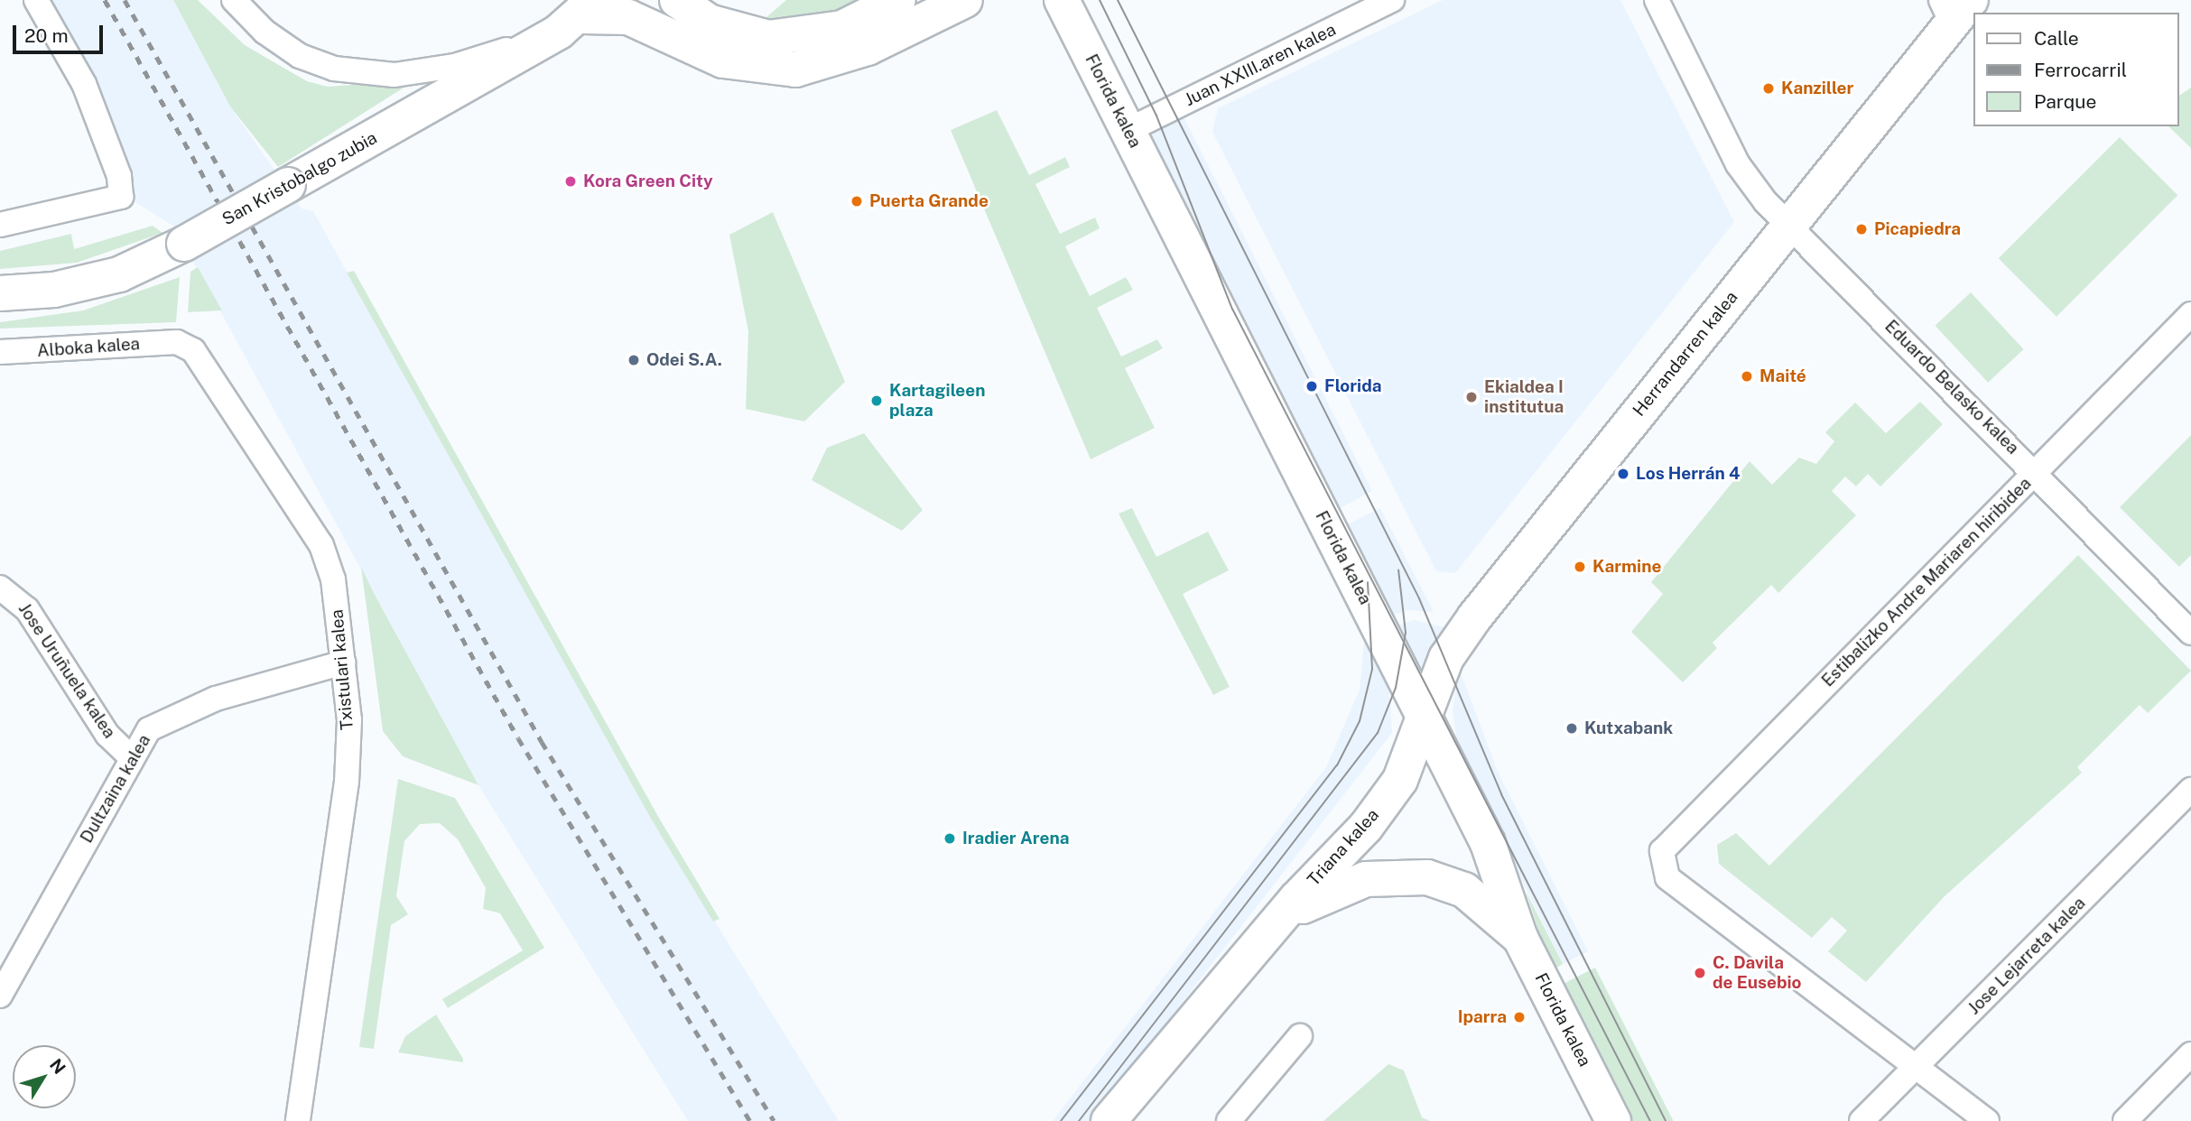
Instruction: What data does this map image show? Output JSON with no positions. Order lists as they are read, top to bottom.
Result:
{
  "streets": {
    "main road": [
      "Florida kalea",
      "San Kristobalgo zubia",
      "Herrandarren kalea",
      "Triana kalea"
    ],
    "street": [
      "Juan XXIII.aren kalea",
      "Alboka kalea",
      "Eduardo Belasko kalea",
      "Estibalizko Andre Mariaren hiribidea",
      "Txistulari kalea",
      "Jose Uruñuela kalea",
      "Dultzaina kalea",
      "Jose Lejarreta kalea"
    ]
  },
  "crossings": [
    ["Juan XXIII.aren kalea", "Florida kalea"],
    ["Florida kalea", "Herrandarren kalea"],
    ["Florida kalea", "Triana kalea"],
    ["Alboka kalea", "Txistulari kalea"],
    ["Herrandarren kalea", "Eduardo Belasko kalea"],
    ["Herrandarren kalea", "Triana kalea"],
    ["Eduardo Belasko kalea", "Estibalizko Andre Mariaren hiribidea"],
    ["Estibalizko Andre Mariaren hiribidea", "Jose Lejarreta kalea"],
    ["Txistulari kalea", "Dultzaina kalea"],
    ["Jose Uruñuela kalea", "Dultzaina kalea"]
  ],
  "places": [
    "Kanziller",
    "Kora Green City",
    "Puerta Grande",
    "Picapiedra",
    "Odei S.A.",
    "Maité",
    "Florida",
    "Ekialdea I institutua",
    "Kartagileen plaza",
    "Los Herrán 4",
    "Karmine",
    "Kutxabank",
    "Iradier Arena",
    "C. Davila de Eusebio",
    "Iparra"
  ],
  "legend": ["Calle", "Ferrocarril", "Parque"],
  "scale_bar": "20 m",
  "north": "top right"
}
